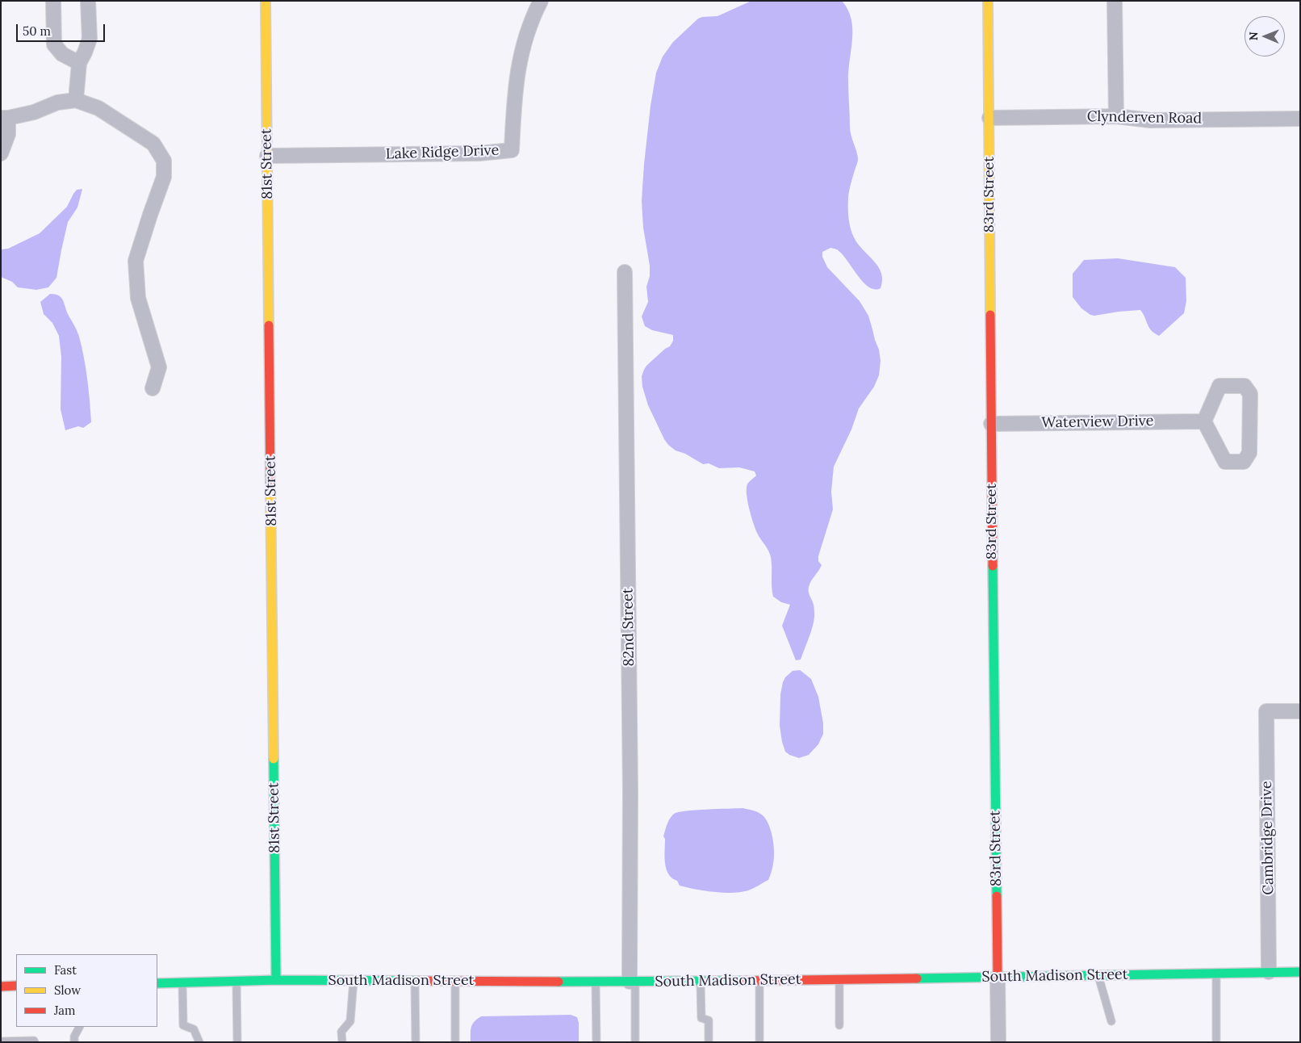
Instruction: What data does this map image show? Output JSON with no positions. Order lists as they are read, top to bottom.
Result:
{
  "streets": {
    "street": [
      "Clynderven Road",
      "Lake Ridge Drive",
      "81st Street",
      "83rd Street",
      "Waterview Drive",
      "82nd Street",
      "Cambridge Drive",
      "South Madison Street"
    ]
  },
  "crossings": [
    ["Clynderven Road", "83rd Street"],
    ["Lake Ridge Drive", "81st Street"],
    ["81st Street", "South Madison Street"],
    ["83rd Street", "Waterview Drive"],
    ["83rd Street", "South Madison Street"],
    ["82nd Street", "South Madison Street"],
    ["Cambridge Drive", "South Madison Street"]
  ],
  "legend": ["Fast", "Slow", "Jam"],
  "scale_bar": "50 m",
  "north": "left"
}
